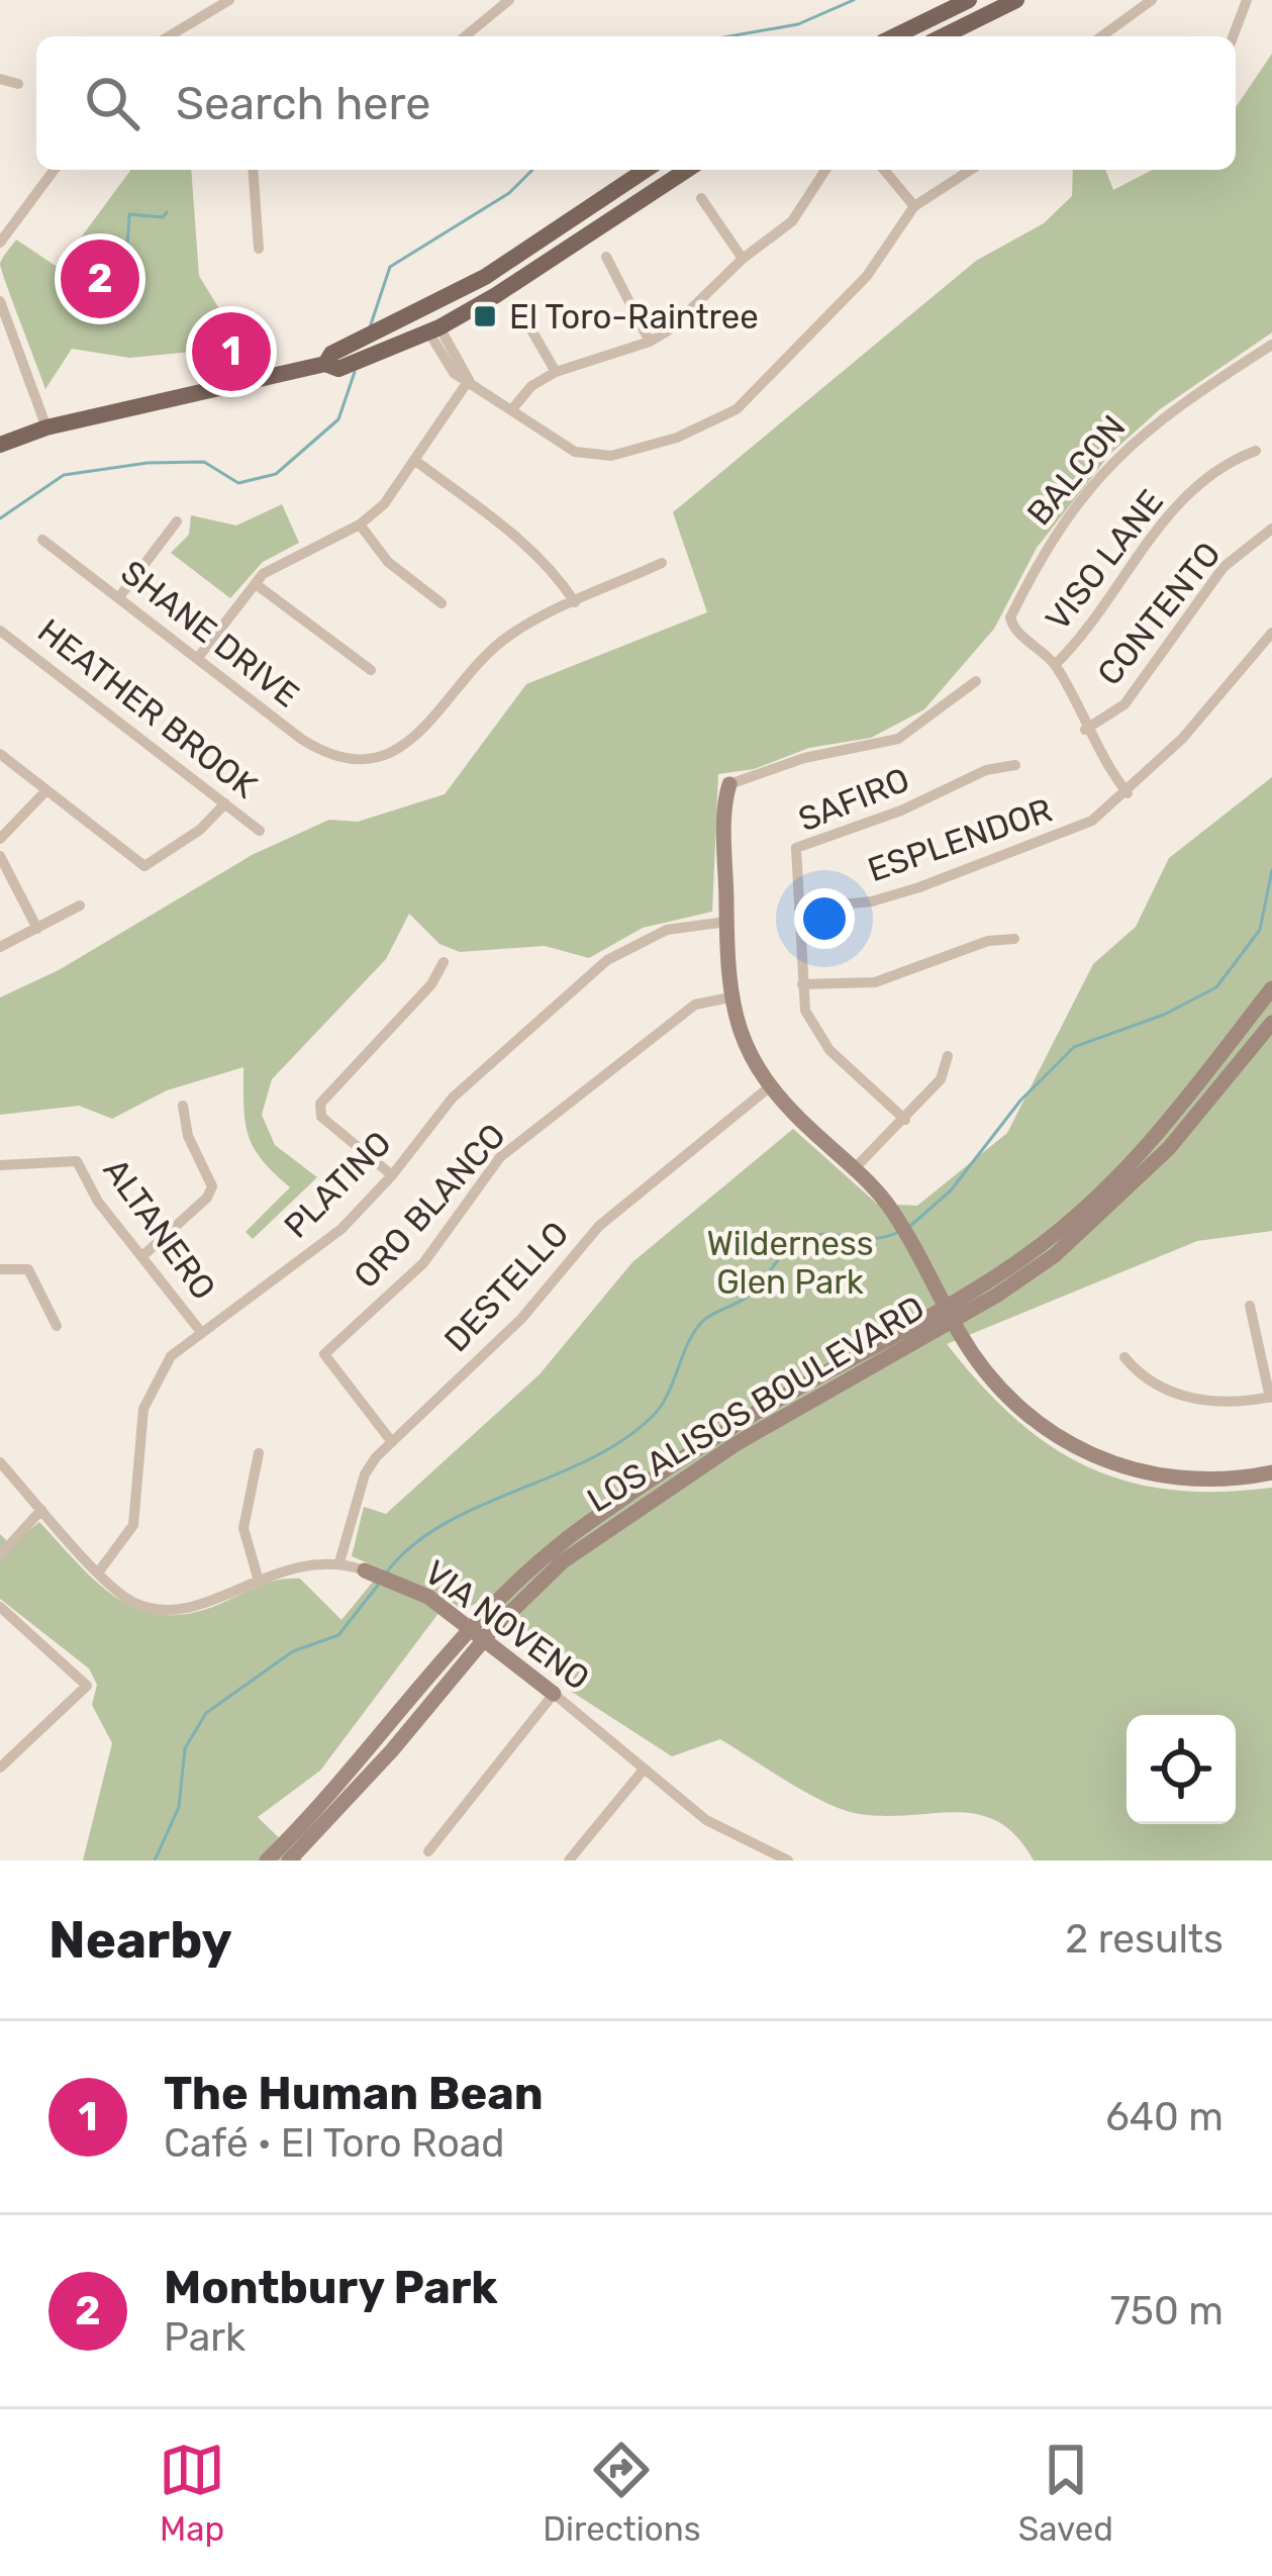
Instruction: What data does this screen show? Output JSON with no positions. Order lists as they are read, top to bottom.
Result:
{
  "streets": {
    "main road": ["LOS ALISOS BOULEVARD", "VIA NOVENO"],
    "street": [
      "BALCON",
      "VISO LANE",
      "CONTENTO",
      "SHANE DRIVE",
      "HEATHER BROOK",
      "SAFIRO",
      "ESPLENDOR",
      "PLATINO",
      "ORO BLANCO",
      "ALTANERO",
      "DESTELLO"
    ]
  },
  "crossings": [
    ["BALCON", "VISO LANE"],
    ["BALCON", "CONTENTO"],
    ["BALCON", "ESPLENDOR"],
    ["SAFIRO", "ESPLENDOR"],
    ["PLATINO", "ALTANERO"],
    ["PLATINO", "VIA NOVENO"],
    ["ORO BLANCO", "DESTELLO"],
    ["DESTELLO", "VIA NOVENO"],
    ["LOS ALISOS BOULEVARD", "VIA NOVENO"]
  ],
  "parks": ["Wilderness Glen Park"],
  "places": {
    "transit": ["El Toro-Raintree"]
  },
  "page": {
    "search": "Search here",
    "pins": ["2", "1"],
    "heading": ["Nearby", "2 results"],
    "list": [
      {
        "mark": "1",
        "name": "The Human Bean",
        "note": "Café · El Toro Road",
        "value": "640 m"
      },
      {
        "mark": "2",
        "name": "Montbury Park",
        "note": "Park",
        "value": "750 m"
      }
    ],
    "nav": ["Map", "Directions", "Saved"]
  }
}
